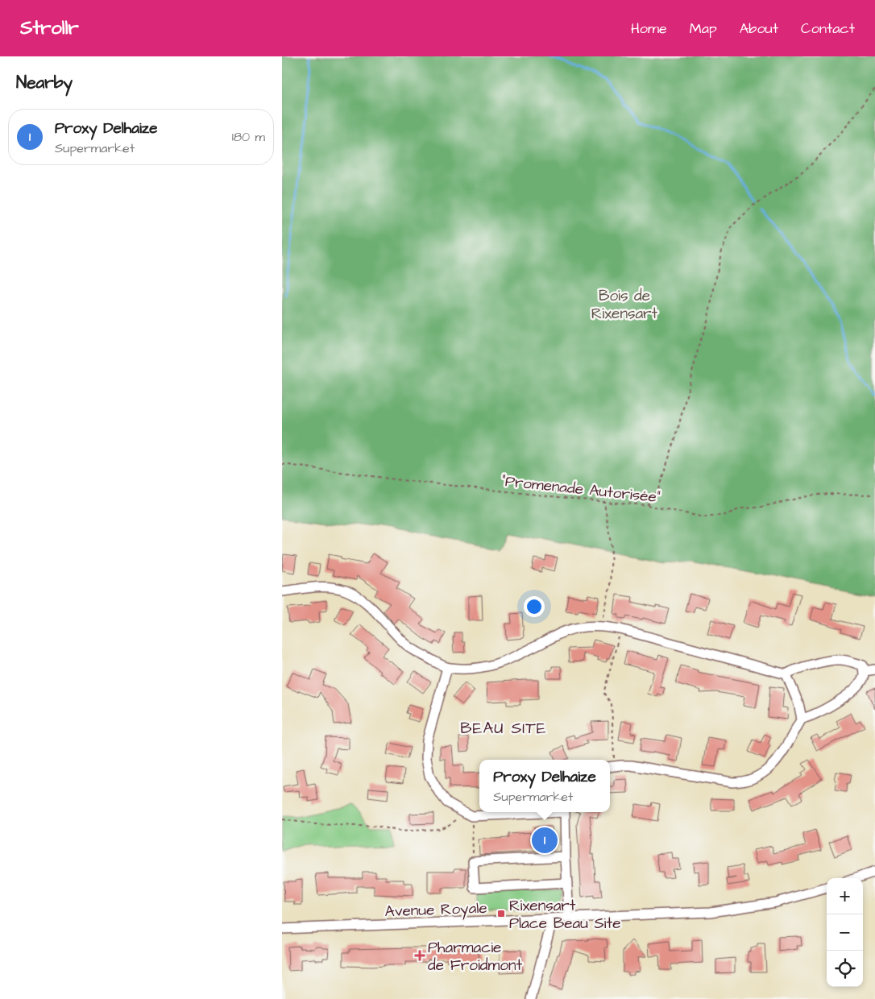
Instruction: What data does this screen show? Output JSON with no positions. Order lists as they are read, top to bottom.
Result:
{
  "streets": {
    "street": ["Avenue Royale"],
    "path": ["\"Promenade Autorisée\""]
  },
  "districts": ["BEAU SITE"],
  "parks": ["Bois de Rixensart"],
  "places": {
    "transit": ["Rixensart Place Beau Site"],
    "health": ["Pharmacie de Froidmont"]
  },
  "page": {
    "header": "Strollr",
    "nav": [
      "Home",
      "Map",
      "About",
      "Contact"
    ],
    "heading": "Nearby",
    "list": [
      {
        "mark": "1",
        "name": "Proxy Delhaize",
        "note": "Supermarket",
        "value": "180 m"
      }
    ],
    "popup": ["Proxy Delhaize", "Supermarket"],
    "pins": "1",
    "map_buttons": ["+", "−"]
  }
}
